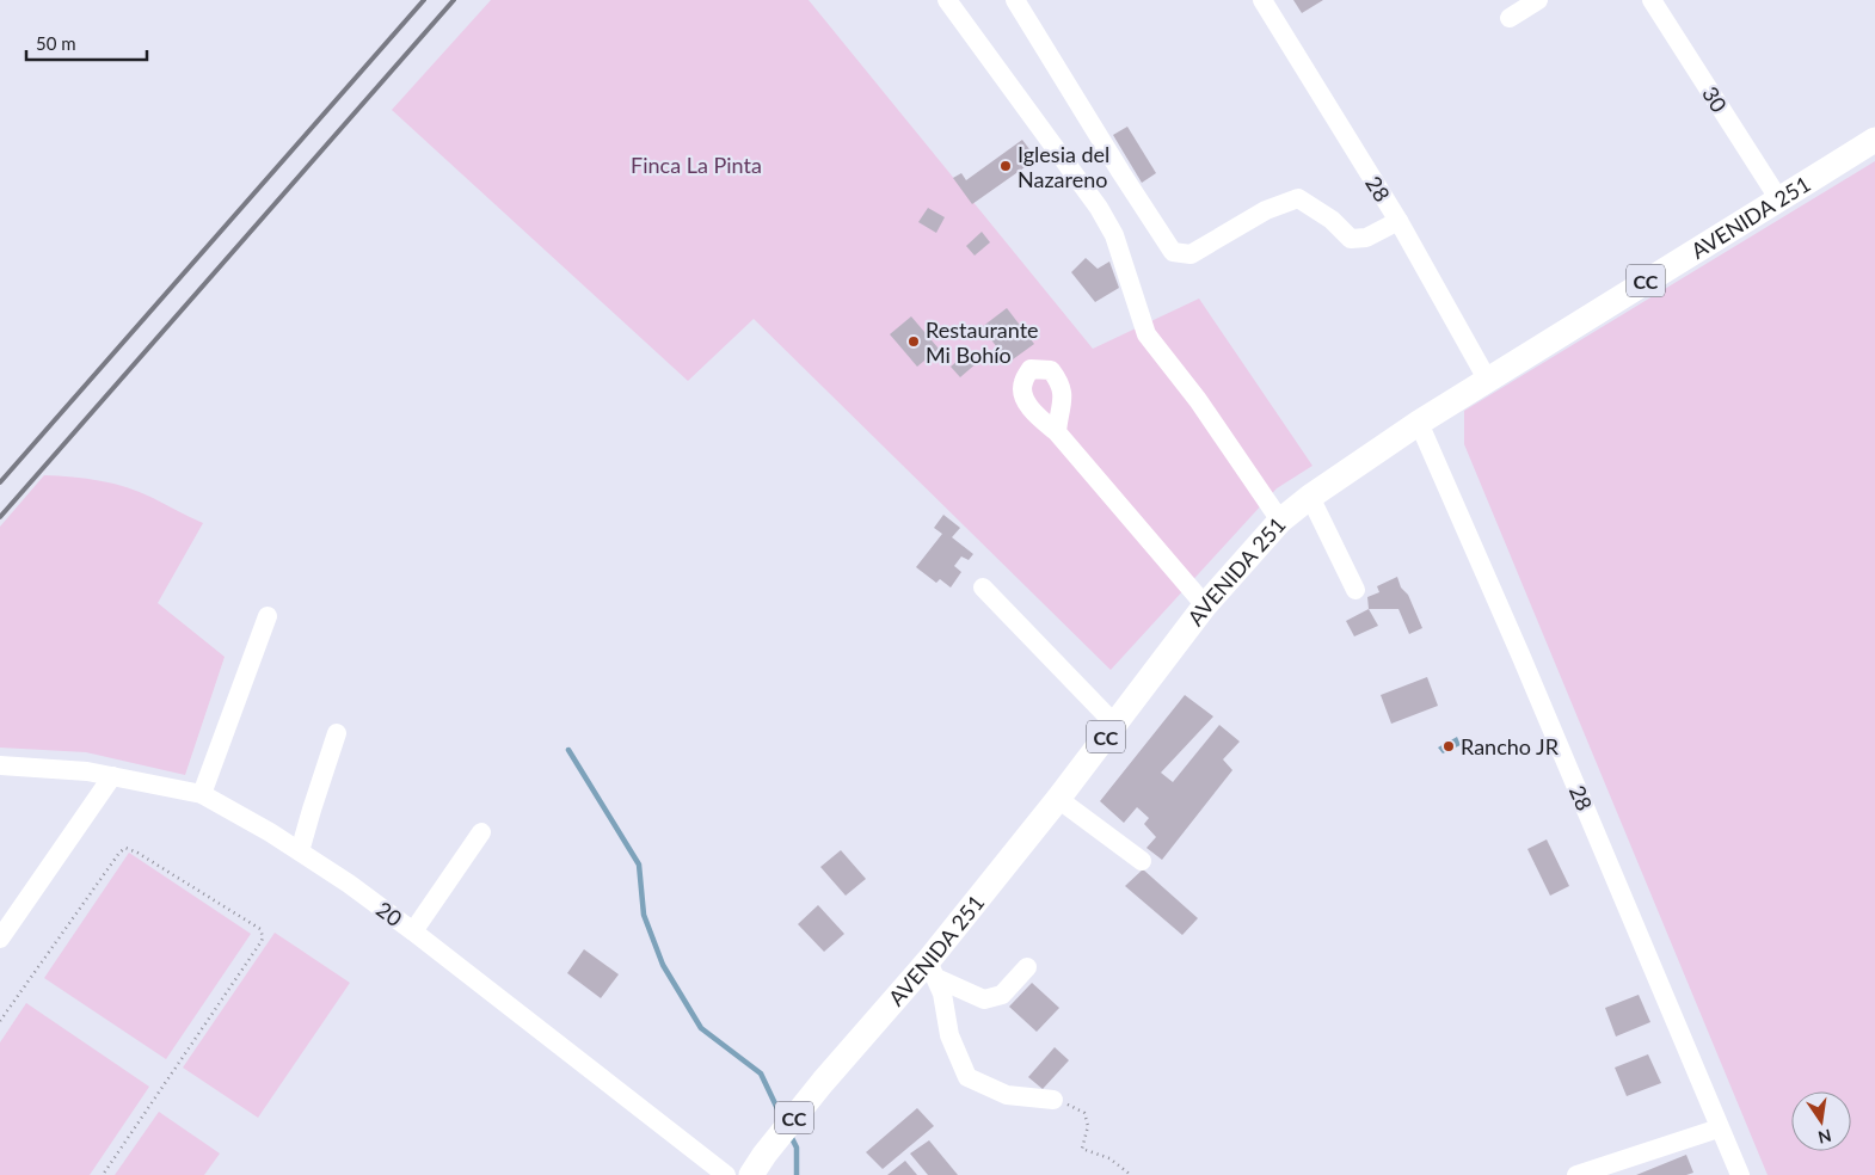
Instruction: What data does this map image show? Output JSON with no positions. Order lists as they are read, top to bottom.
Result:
{
  "streets": {
    "main road": ["AVENIDA 251", "CC"],
    "street": ["30", "28", "20"]
  },
  "crossings": [
    ["30", "AVENIDA 251"],
    ["28", "AVENIDA 251"]
  ],
  "parks": ["Finca La Pinta"],
  "places": ["Iglesia del Nazareno", "Restaurante Mi Bohío", "Rancho JR"],
  "scale_bar": "50 m",
  "north": "bottom"
}
